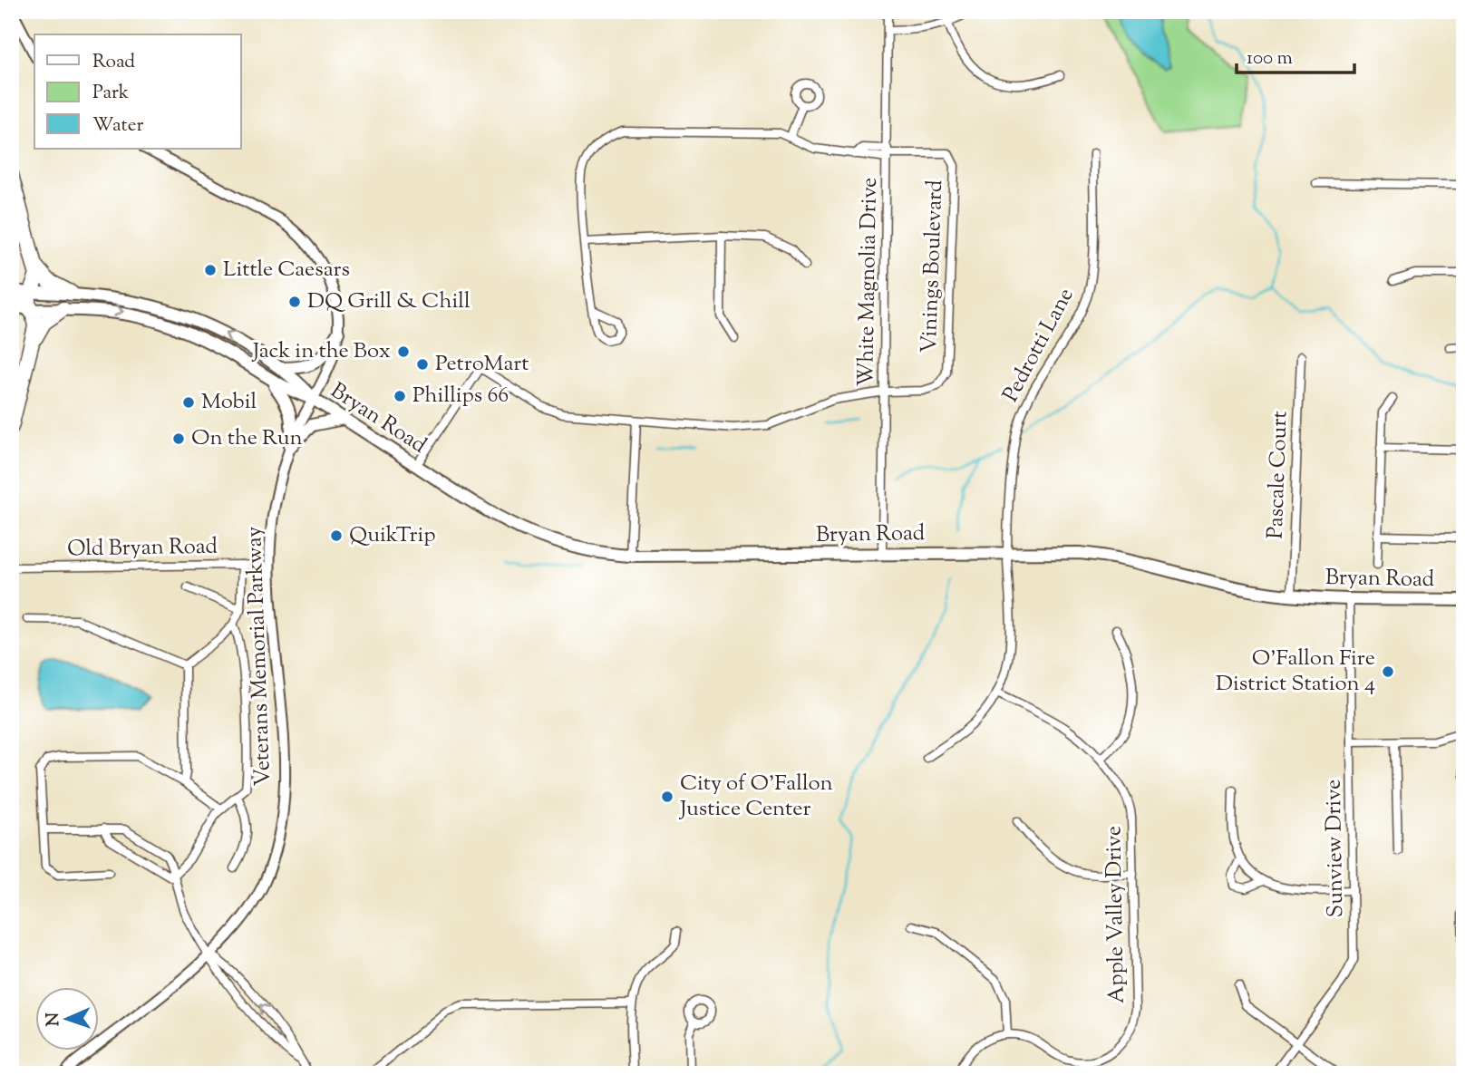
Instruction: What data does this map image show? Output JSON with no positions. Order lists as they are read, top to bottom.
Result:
{
  "streets": {
    "main road": ["Bryan Road"],
    "street": [
      "Vinings Boulevard",
      "White Magnolia Drive",
      "Pedrotti Lane",
      "Pascale Court",
      "Old Bryan Road",
      "Veterans Memorial Parkway",
      "Sunview Drive",
      "Apple Valley Drive"
    ]
  },
  "crossings": [
    ["Vinings Boulevard", "White Magnolia Drive"],
    ["White Magnolia Drive", "Bryan Road"],
    ["Pedrotti Lane", "Bryan Road"],
    ["Pedrotti Lane", "Apple Valley Drive"],
    ["Bryan Road", "Pascale Court"],
    ["Bryan Road", "Veterans Memorial Parkway"],
    ["Bryan Road", "Sunview Drive"],
    ["Old Bryan Road", "Veterans Memorial Parkway"]
  ],
  "places": [
    "Little Caesars",
    "DQ Grill & Chill",
    "Jack in the Box",
    "PetroMart",
    "Phillips 66",
    "Mobil",
    "On the Run",
    "QuikTrip",
    "O'Fallon Fire District Station 4",
    "City of O'Fallon Justice Center"
  ],
  "legend": ["Road", "Park", "Water"],
  "scale_bar": "100 m",
  "north": "left"
}
